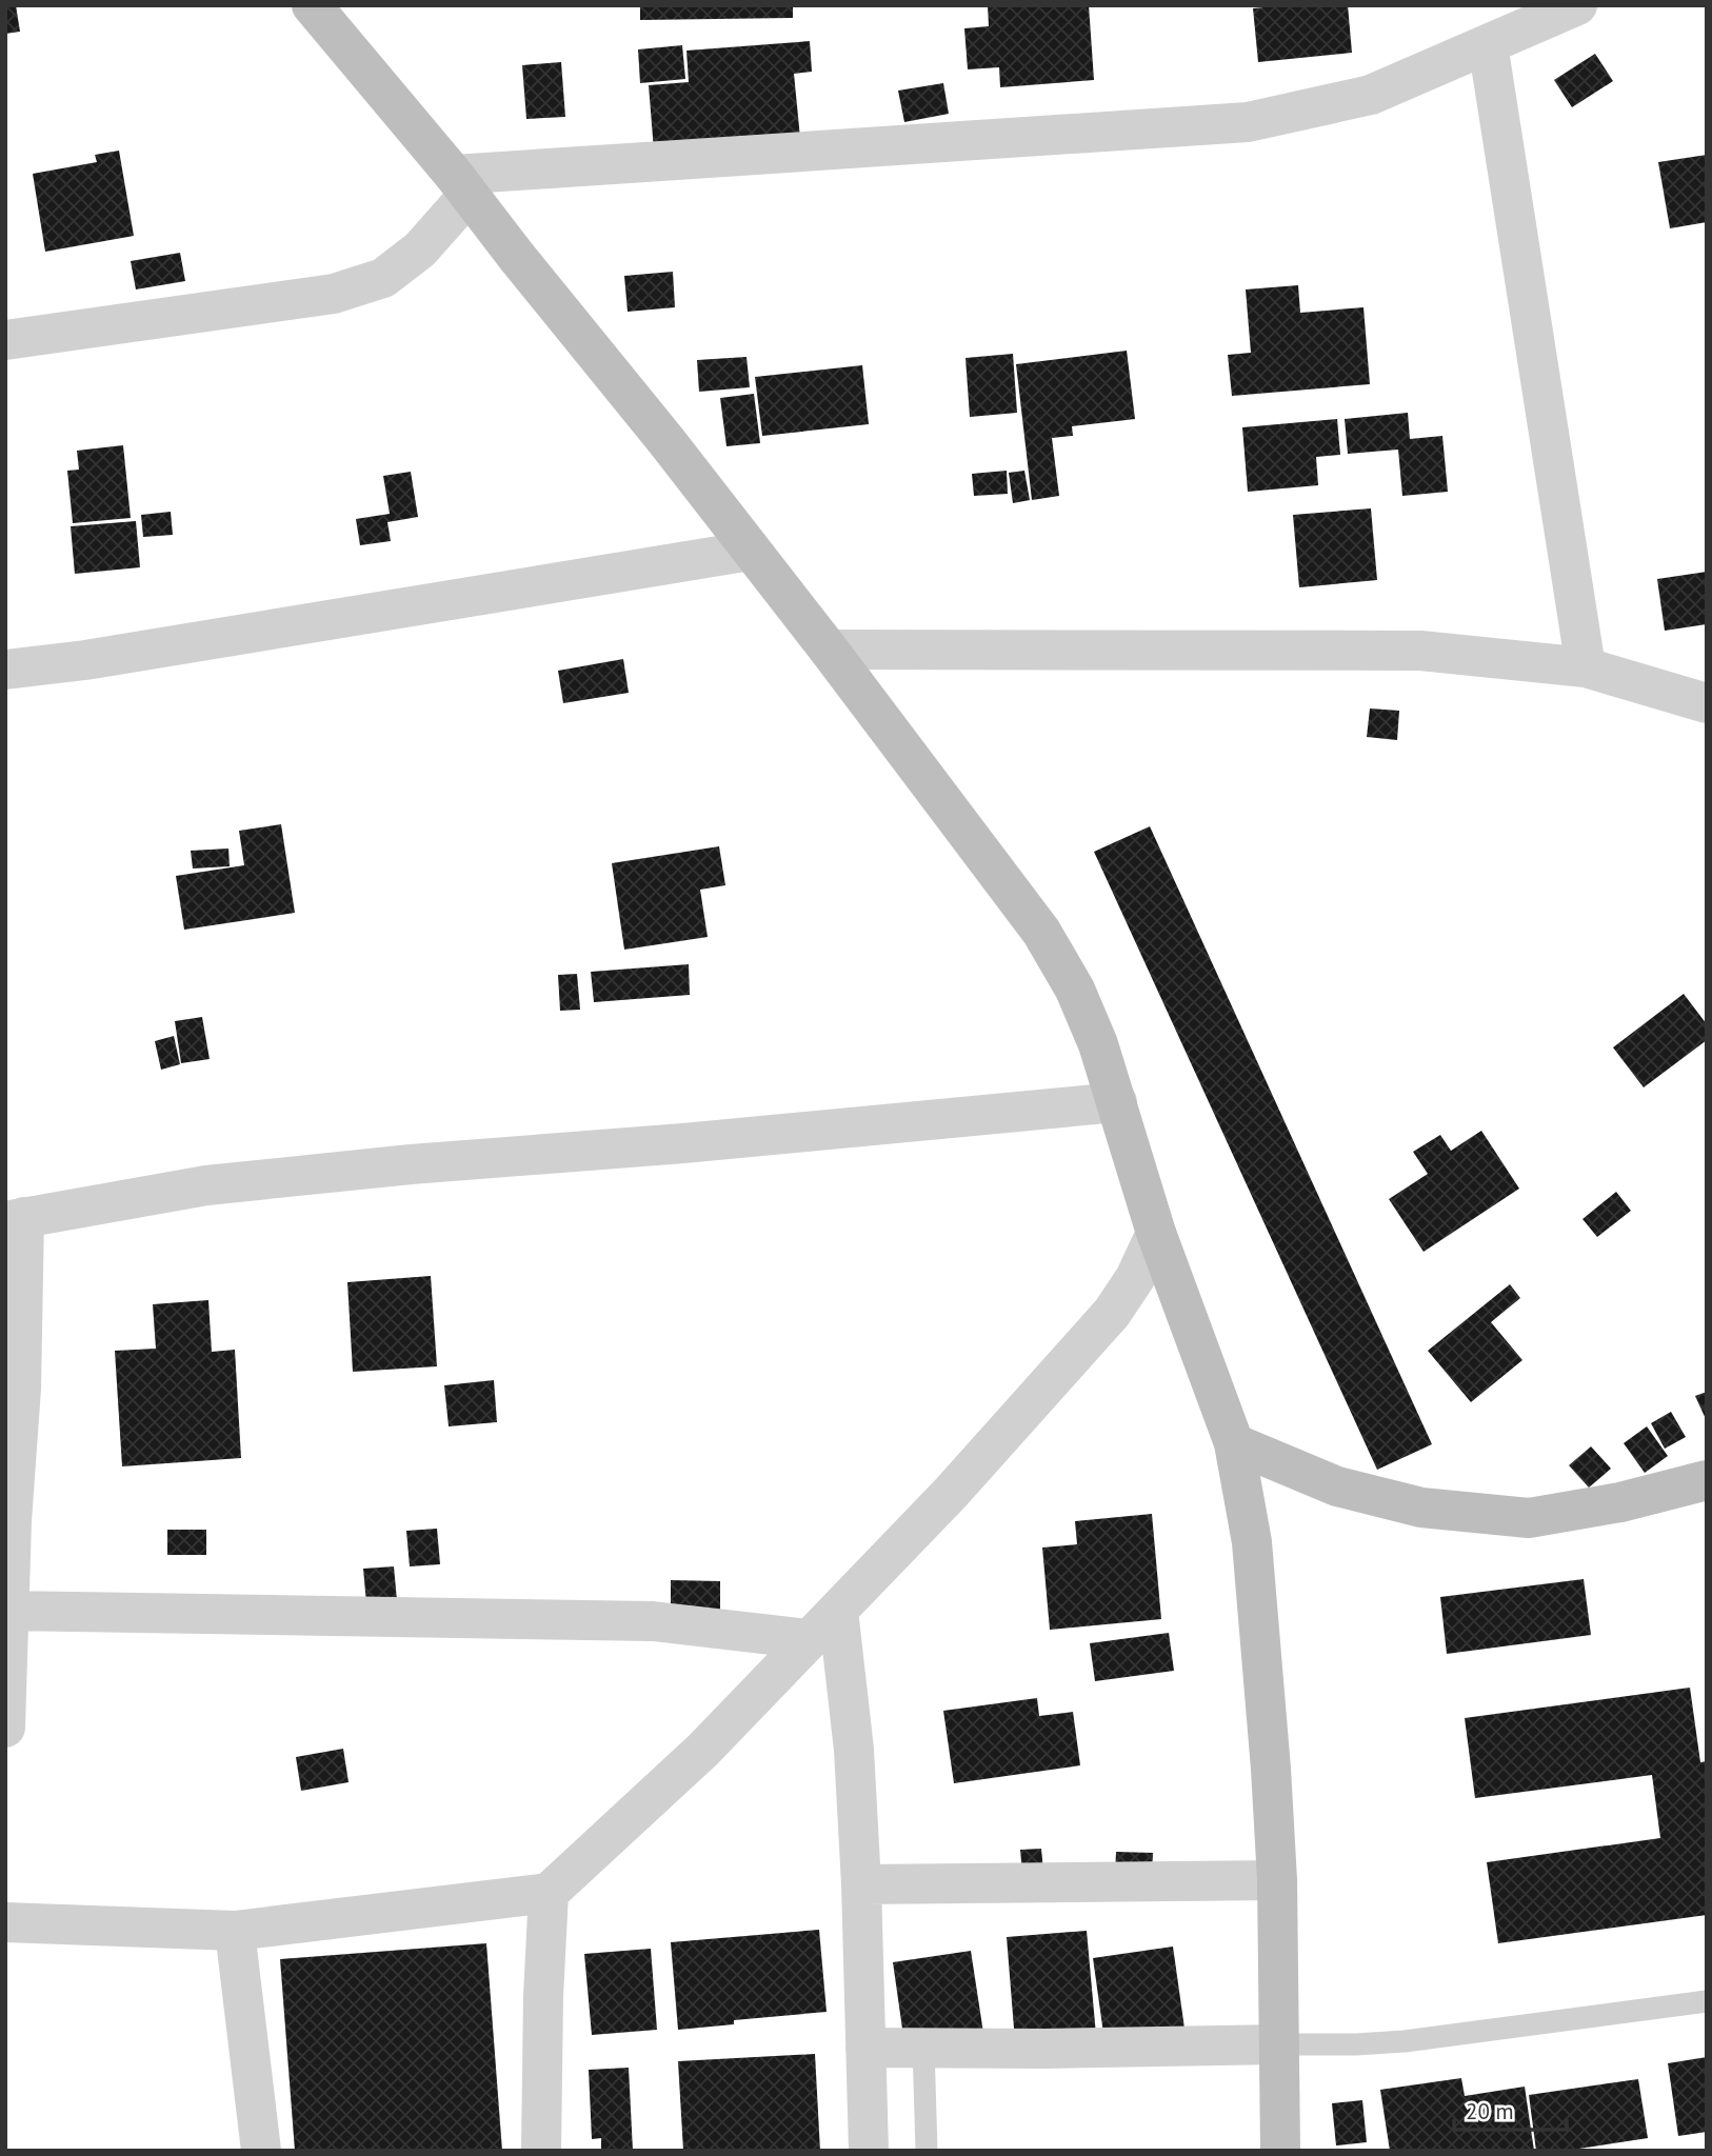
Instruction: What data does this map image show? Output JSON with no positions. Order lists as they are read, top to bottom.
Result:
{
  "scale_bar": "20 m"
}
